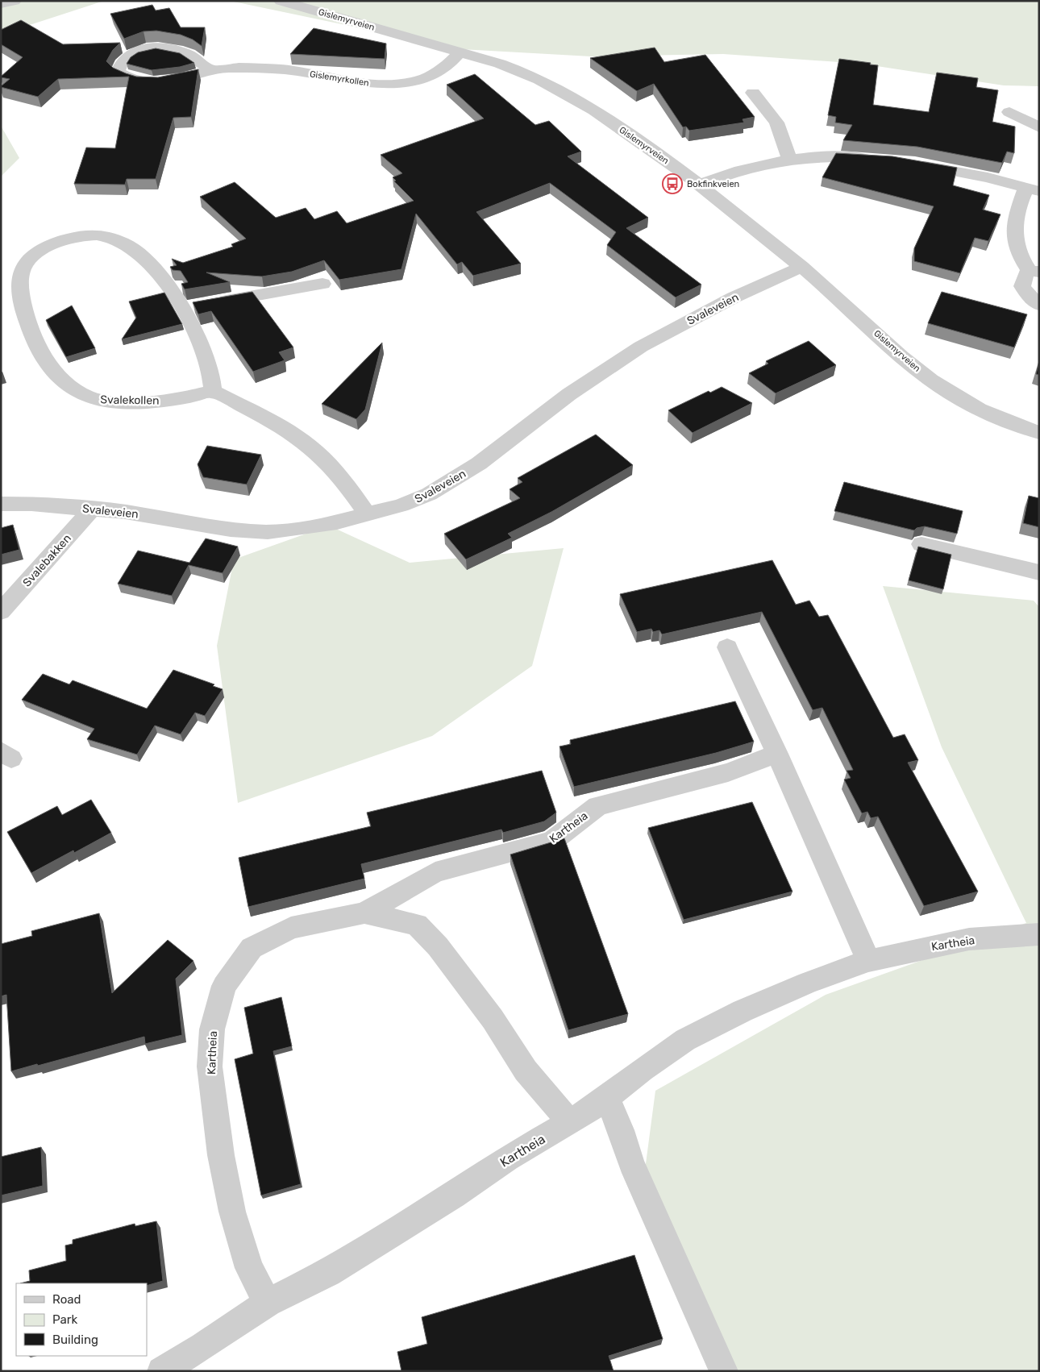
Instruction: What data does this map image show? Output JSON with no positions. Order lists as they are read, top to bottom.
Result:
{
  "streets": {
    "street": [
      "Gislemyrveien",
      "Gislemyrkollen",
      "Svaleveien",
      "Svalekollen",
      "Svalebakken",
      "Kartheia"
    ]
  },
  "crossings": [
    ["Gislemyrveien", "Gislemyrkollen"],
    ["Gislemyrveien", "Svaleveien"],
    ["Svaleveien", "Svalebakken"]
  ],
  "places": {
    "bus stop": ["Bokfinkveien"]
  },
  "legend": ["Road", "Park", "Building"]
}
